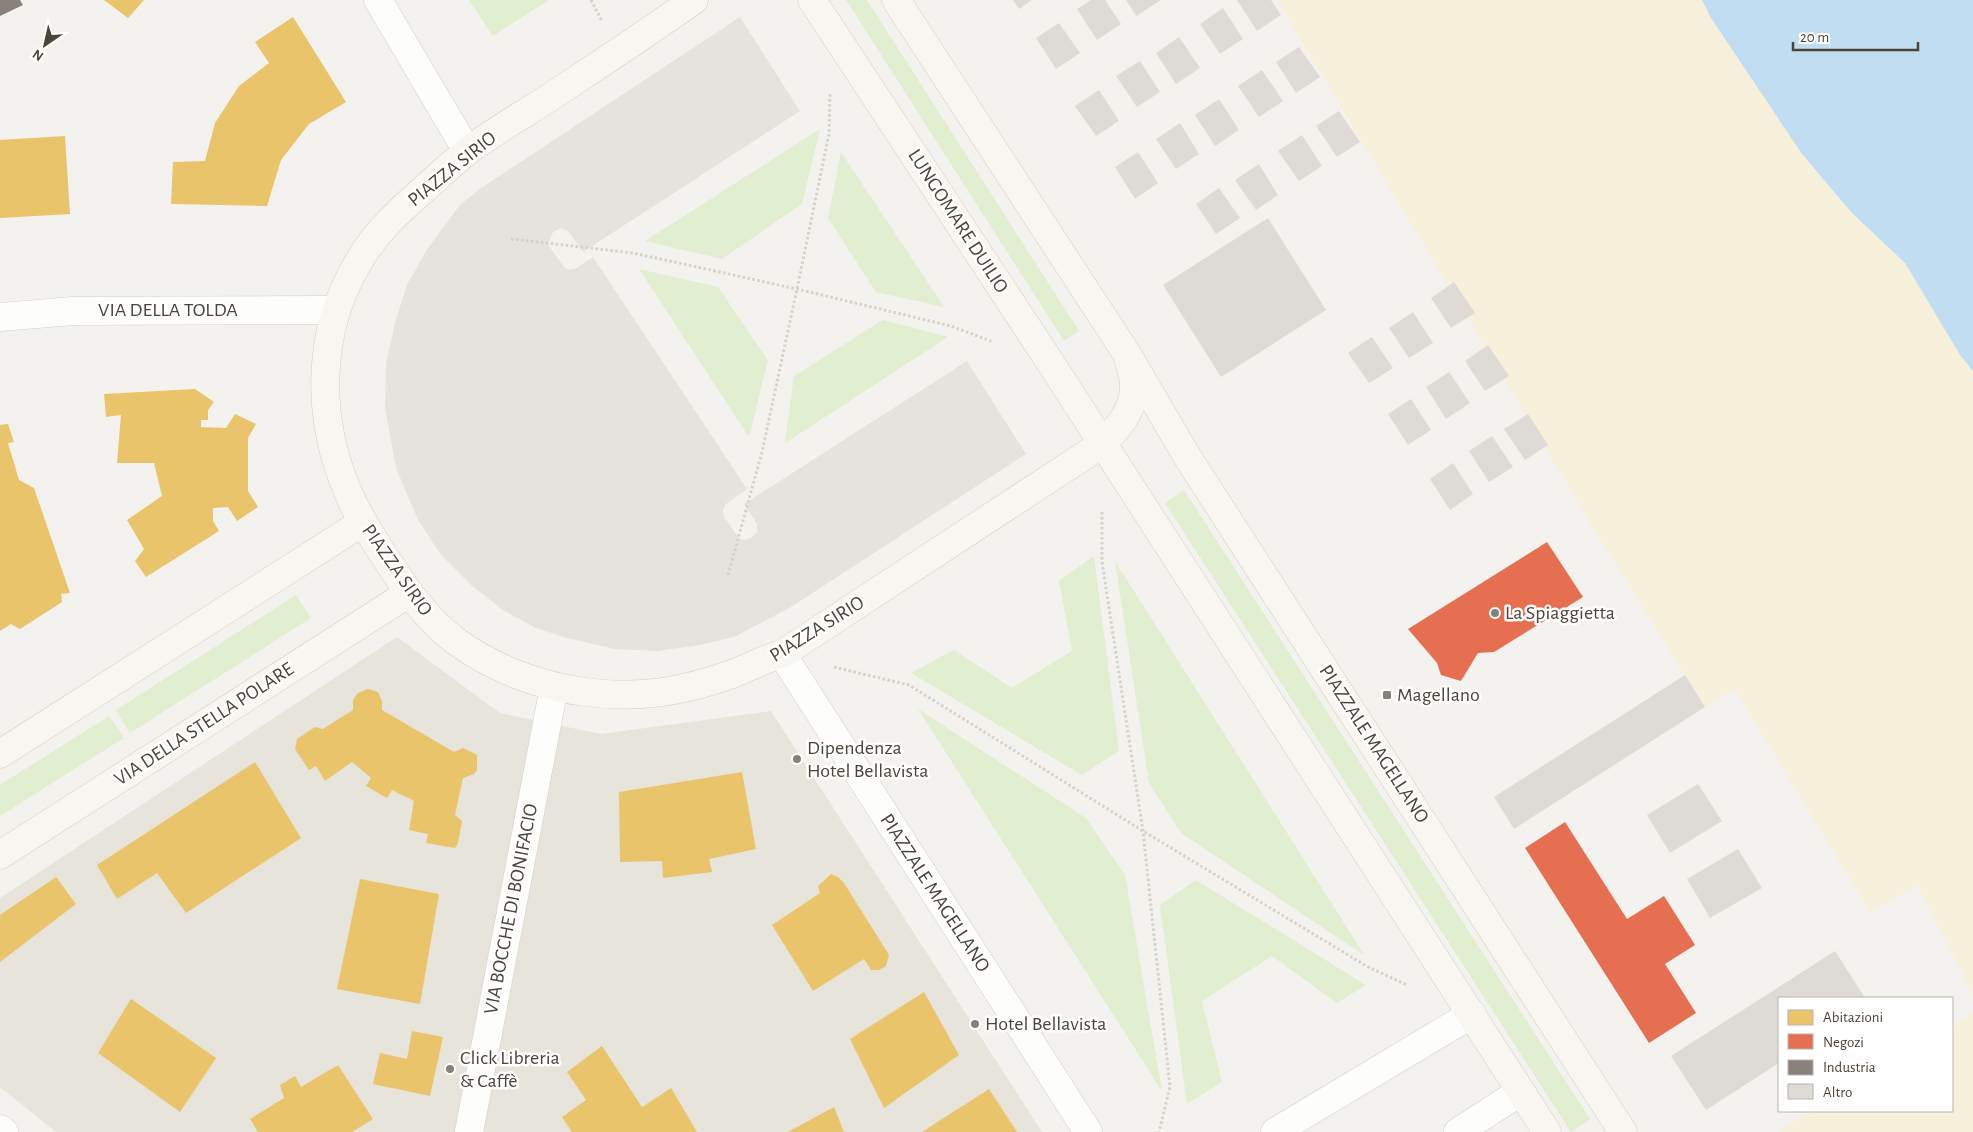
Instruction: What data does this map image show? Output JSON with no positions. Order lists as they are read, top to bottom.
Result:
{
  "streets": {
    "main road": [
      "PIAZZA SIRIO",
      "LUNGOMARE DUILIO",
      "VIA DELLA STELLA POLARE",
      "PIAZZALE MAGELLANO"
    ],
    "street": ["VIA DELLA TOLDA", "VIA BOCCHE DI BONIFACIO"]
  },
  "crossings": [
    ["PIAZZA SIRIO", "LUNGOMARE DUILIO"],
    ["PIAZZA SIRIO", "VIA DELLA TOLDA"],
    ["PIAZZA SIRIO", "VIA DELLA STELLA POLARE"],
    ["PIAZZA SIRIO", "PIAZZALE MAGELLANO"],
    ["PIAZZA SIRIO", "VIA BOCCHE DI BONIFACIO"]
  ],
  "places": {
    "other": [
      "La Spiaggietta",
      "Dipendenza Hotel Bellavista",
      "Hotel Bellavista",
      "Click Libreria & Caffè"
    ],
    "transit": ["Magellano"]
  },
  "legend": [
    "Abitazioni",
    "Negozi",
    "Industria",
    "Altro"
  ],
  "scale_bar": "20 m",
  "north": "bottom left"
}
